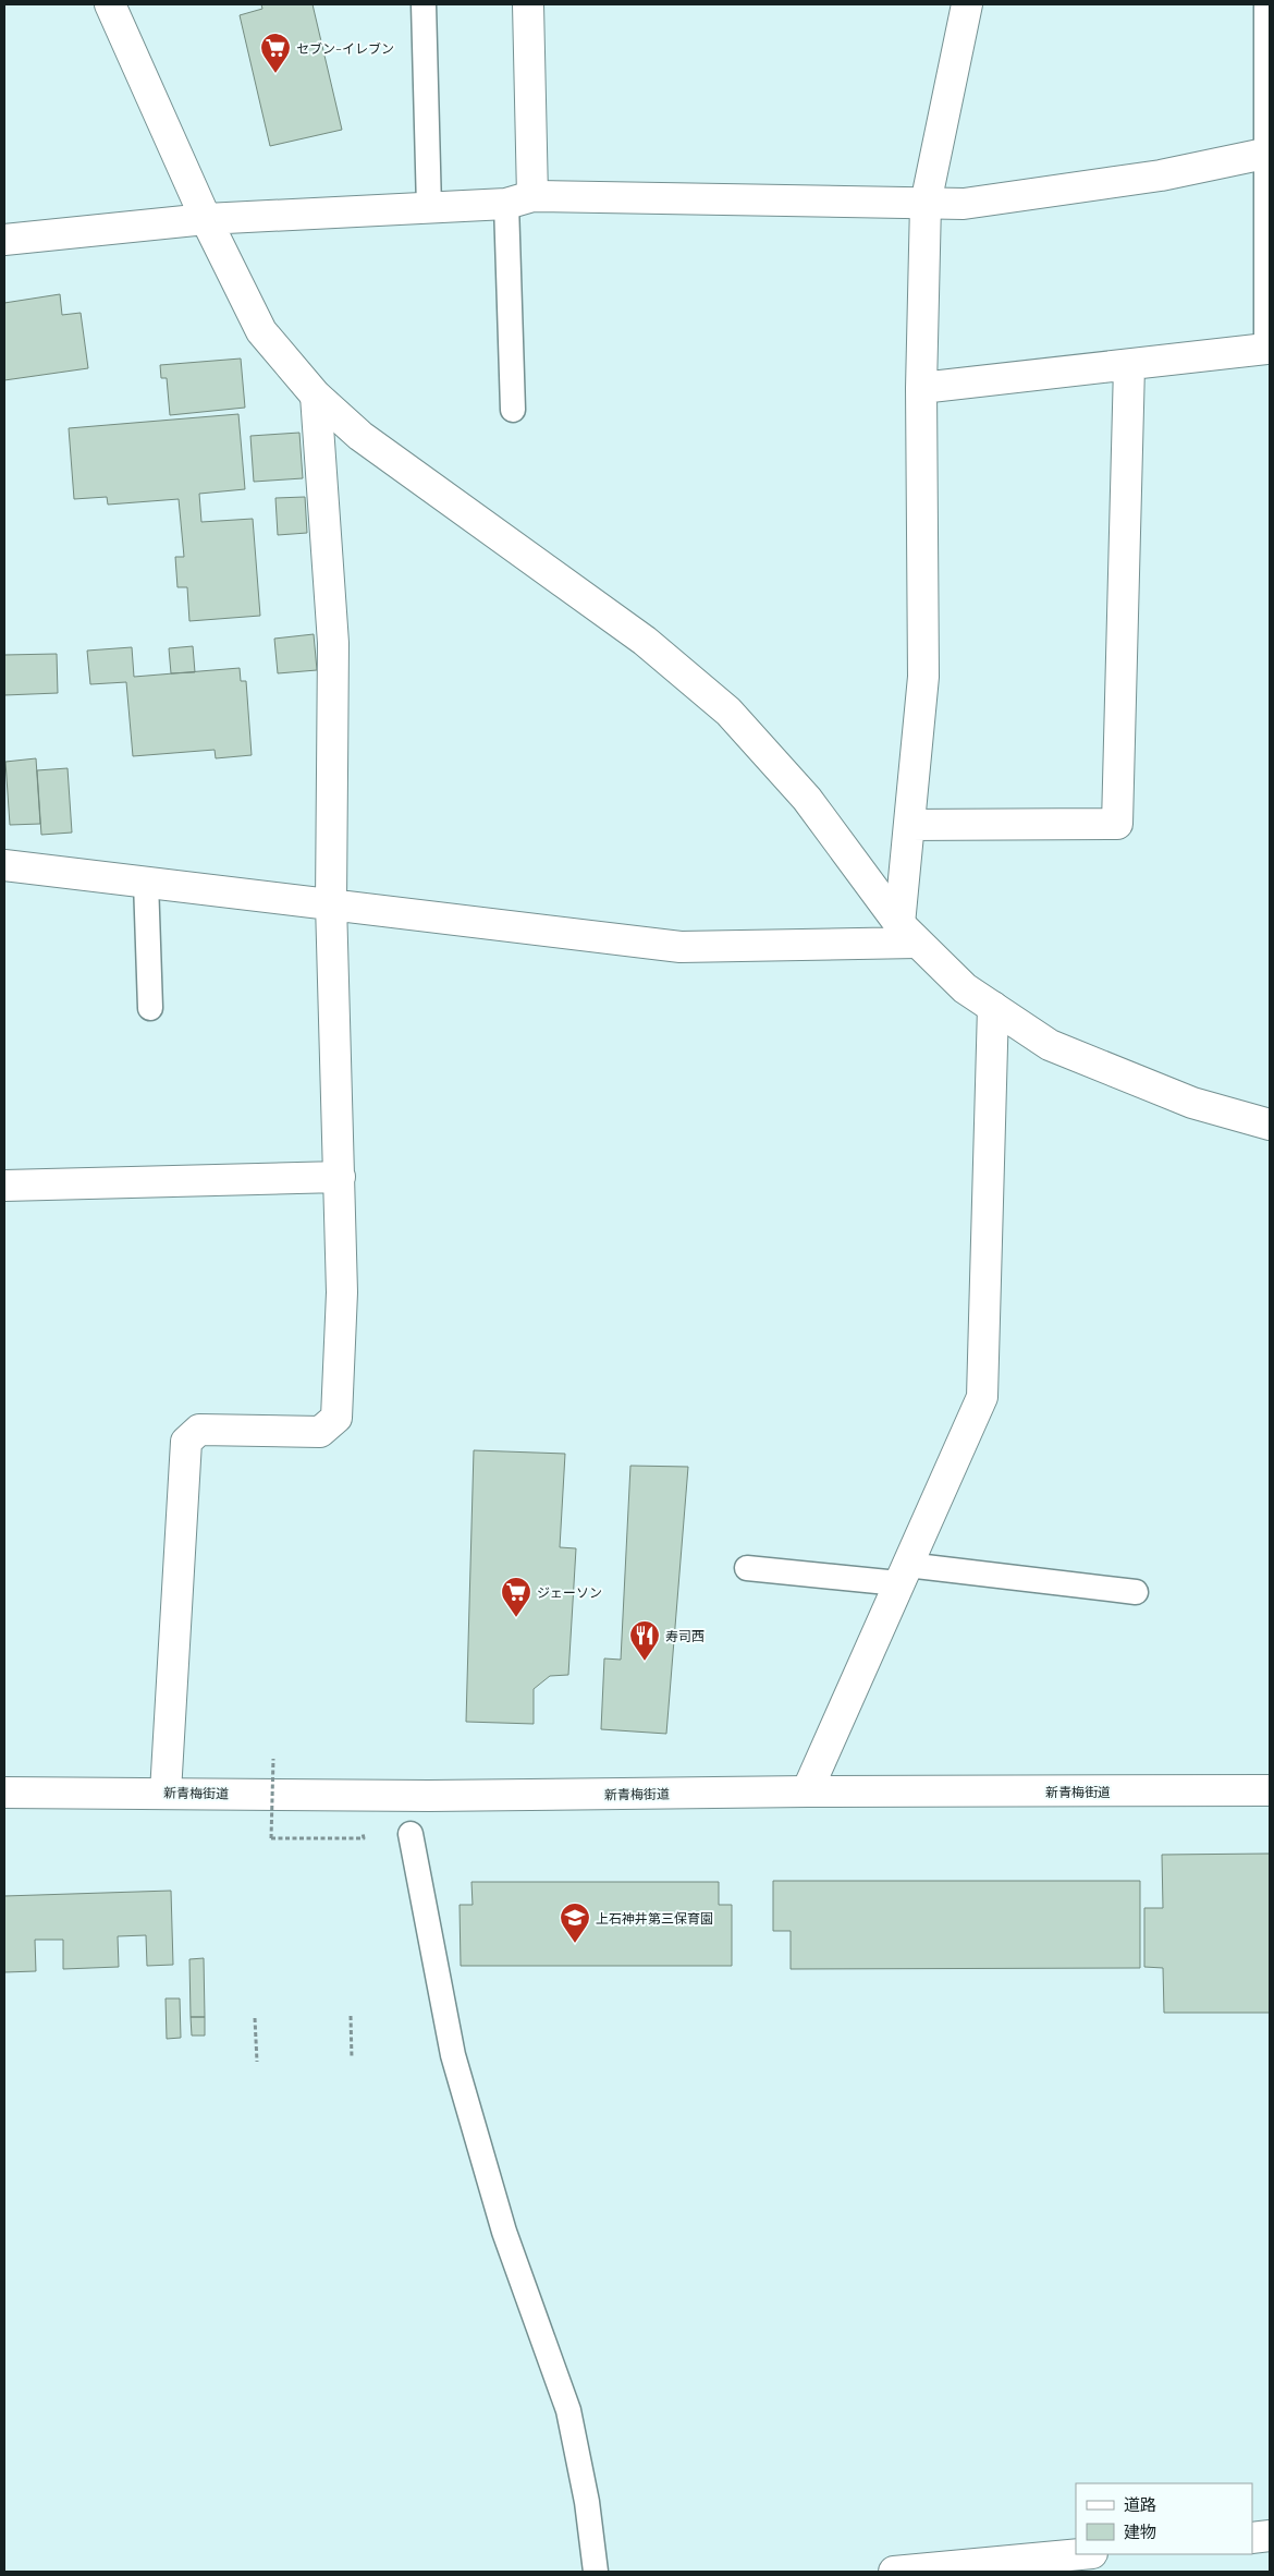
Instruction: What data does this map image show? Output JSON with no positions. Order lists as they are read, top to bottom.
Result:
{
  "streets": {
    "street": ["新青梅街道"]
  },
  "places": {
    "supermarket": ["セブン-イレブン", "ジェーソン"],
    "restaurant": ["寿司西"],
    "school or university": ["上石神井第三保育園"]
  },
  "legend": ["道路", "建物"]
}
